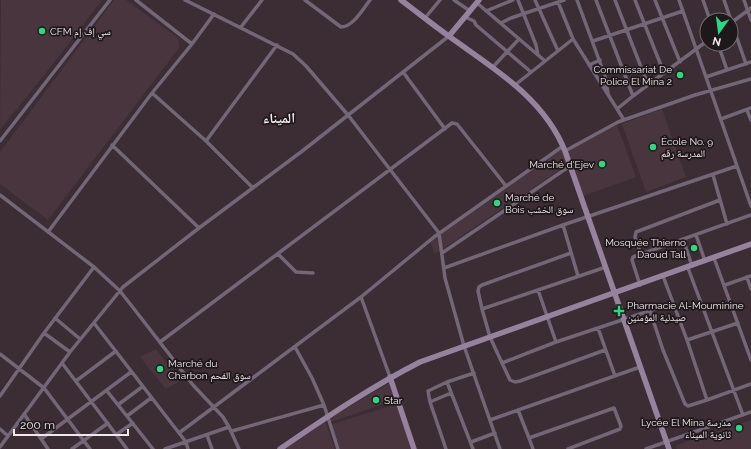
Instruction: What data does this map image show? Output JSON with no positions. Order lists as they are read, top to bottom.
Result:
{
  "districts": ["الميناء"],
  "places": {
    "other": [
      "CFM سي إف إم",
      "Commissariat De Police El Mina 2",
      "École No. 9 المدرسة رقم",
      "Marché d'Ejev",
      "Marché de Bois سوق الخشب",
      "Mosquée Thierno Daoud Tall",
      "Marché du Charbon سوق الفحم",
      "Star",
      "Lycée El Mina مدرسة ثانوية الميناء"
    ],
    "health": ["Pharmacie Al-Mouminine صيدلية المؤمنين"]
  },
  "scale_bar": "200 m",
  "north": "bottom"
}
